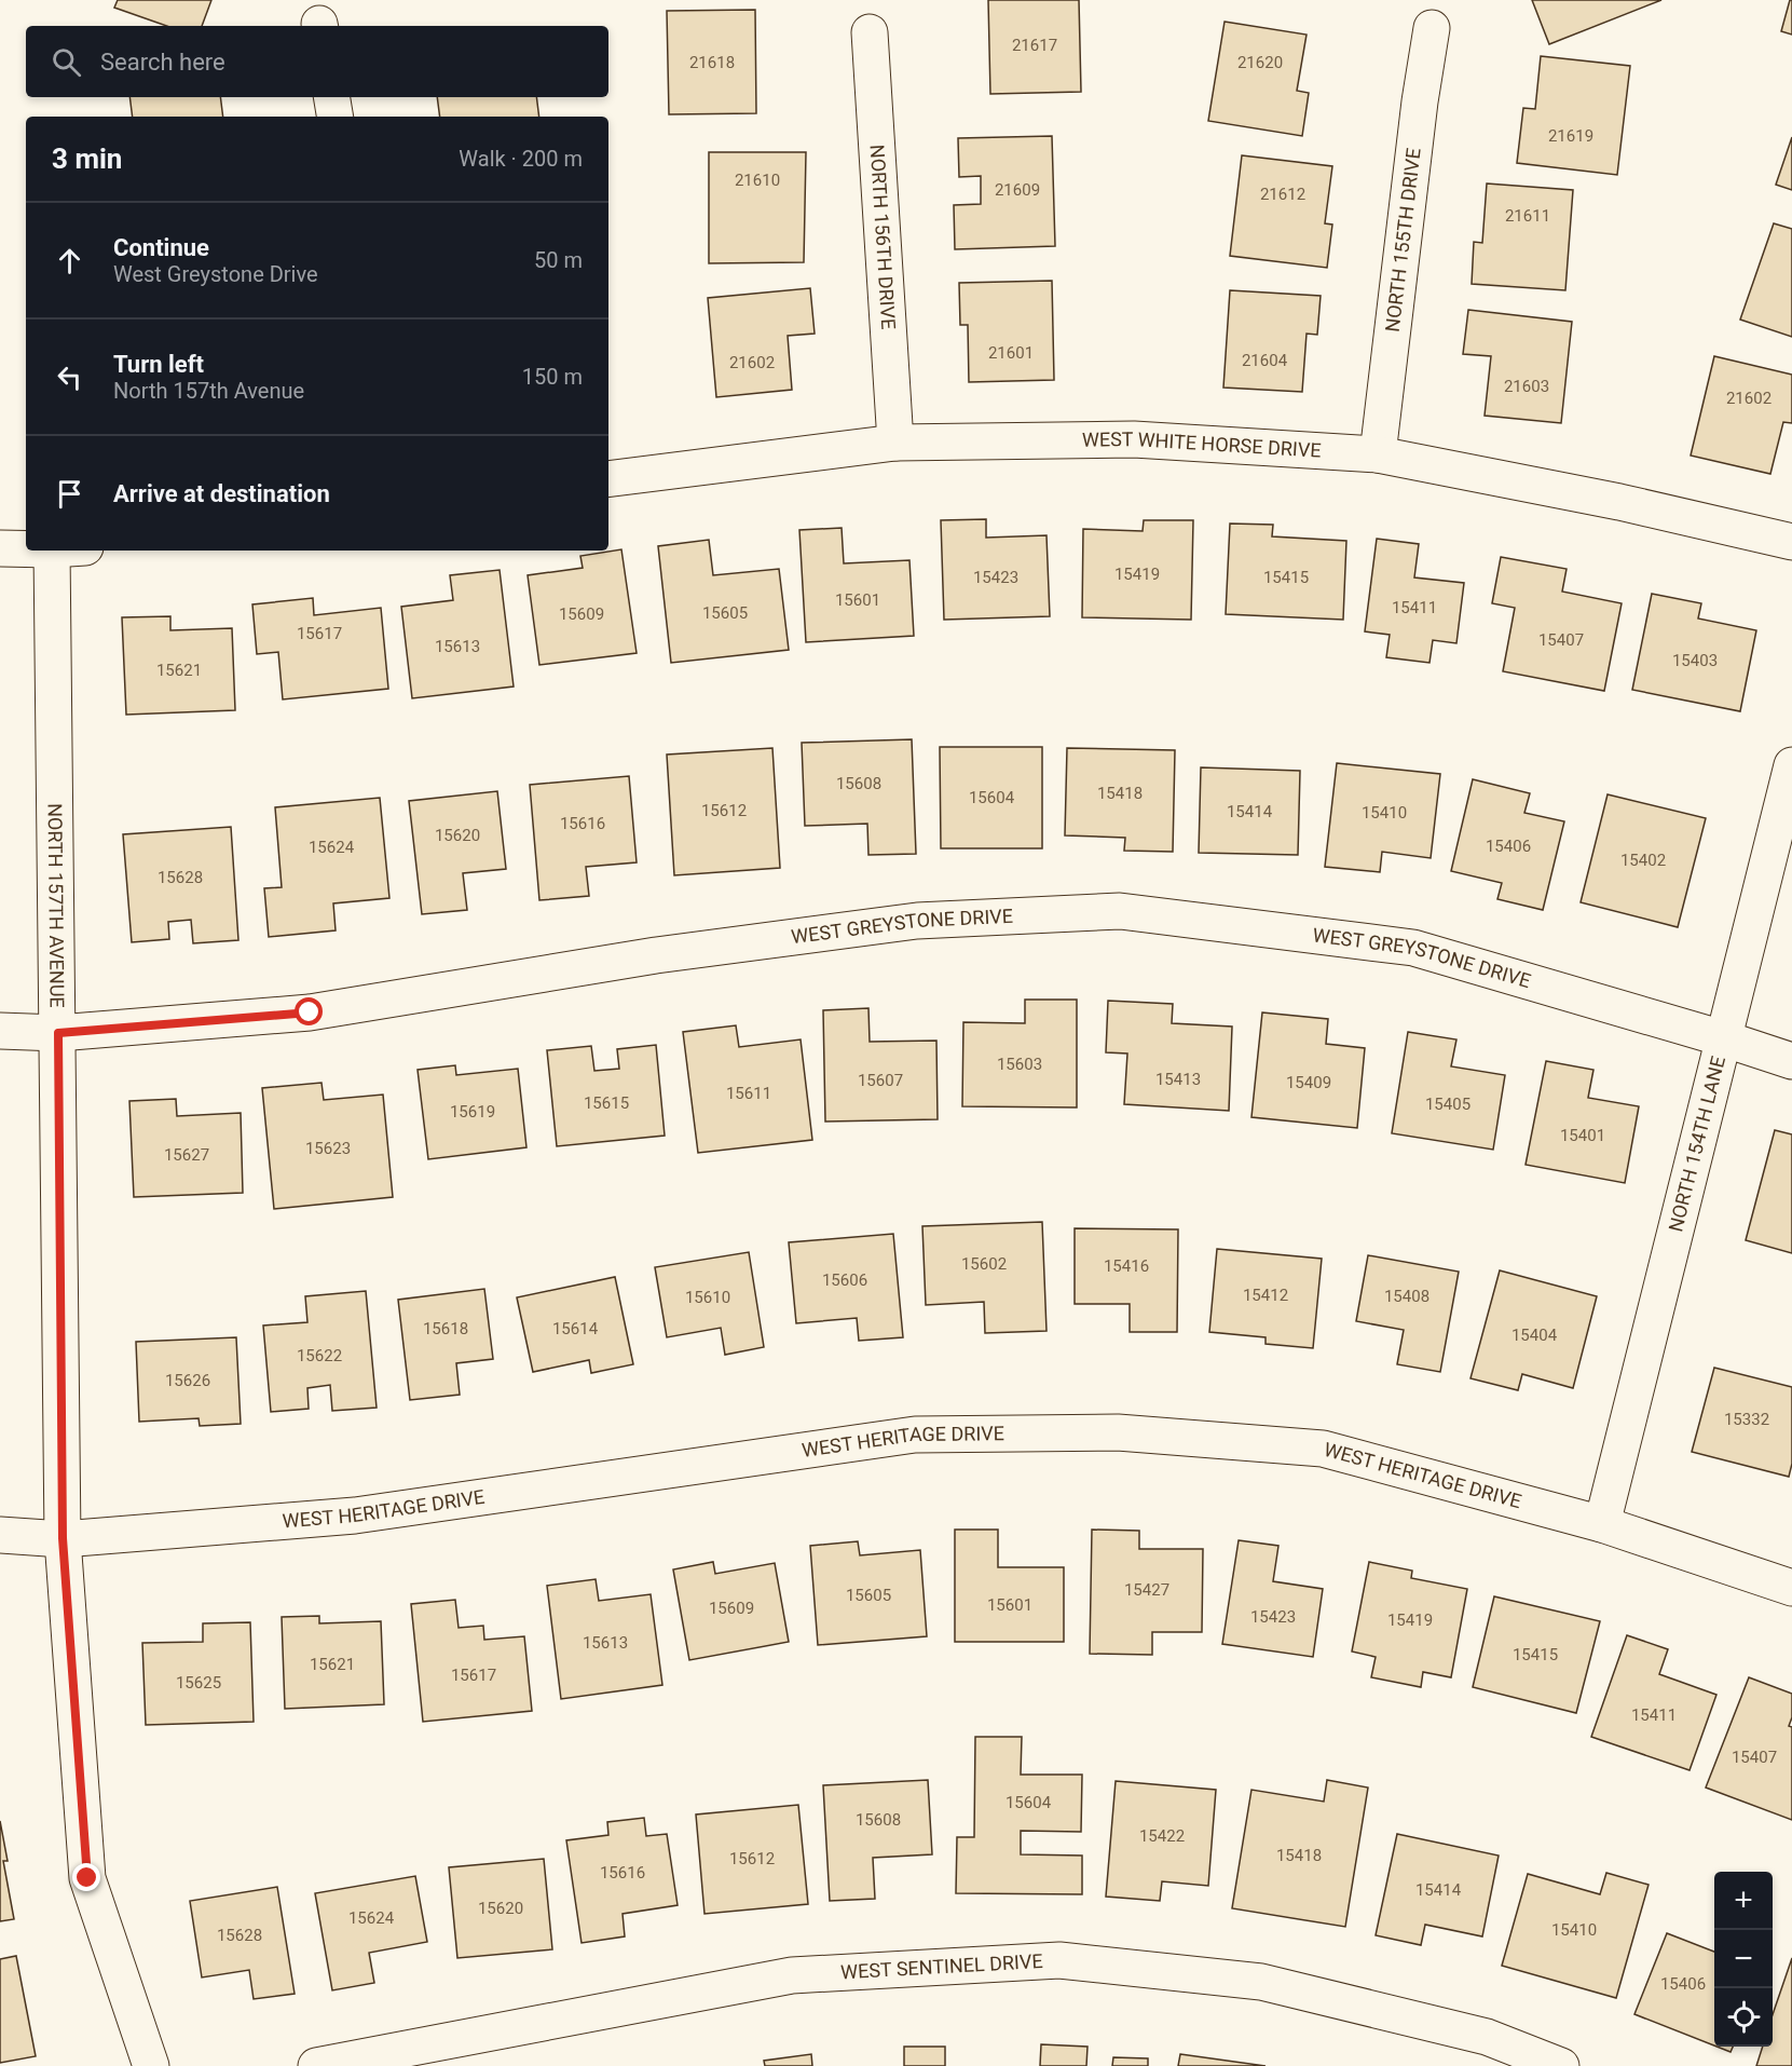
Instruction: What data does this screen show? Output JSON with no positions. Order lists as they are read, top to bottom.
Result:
{
  "streets": {
    "street": [
      "NORTH 156TH DRIVE",
      "NORTH 155TH DRIVE",
      "WEST WHITE HORSE DRIVE",
      "NORTH 157TH AVENUE",
      "WEST GREYSTONE DRIVE",
      "NORTH 154TH LANE",
      "WEST HERITAGE DRIVE",
      "WEST SENTINEL DRIVE"
    ]
  },
  "crossings": [
    ["NORTH 156TH DRIVE", "WEST WHITE HORSE DRIVE"],
    ["NORTH 155TH DRIVE", "WEST WHITE HORSE DRIVE"],
    ["NORTH 157TH AVENUE", "WEST GREYSTONE DRIVE"],
    ["NORTH 157TH AVENUE", "WEST HERITAGE DRIVE"],
    ["WEST GREYSTONE DRIVE", "NORTH 154TH LANE"],
    ["NORTH 154TH LANE", "WEST HERITAGE DRIVE"]
  ],
  "house_numbers": [
    "21617",
    "21618",
    "21620",
    "21619",
    "21610",
    "21609",
    "21612",
    "21611",
    "21601",
    "21604",
    "21602",
    "21603",
    "21602",
    "15419",
    "15423",
    "15415",
    "15601",
    "15411",
    "15605",
    "15609",
    "15617",
    "15407",
    "15613",
    "15403",
    "15621",
    "15608",
    "15418",
    "15604",
    "15612",
    "15414",
    "15410",
    "15616",
    "15620",
    "15406",
    "15624",
    "15402",
    "15628",
    "15603",
    "15413",
    "15607",
    "15409",
    "15611",
    "15615",
    "15405",
    "15619",
    "15401",
    "15623",
    "15627",
    "15602",
    "15416",
    "15606",
    "15412",
    "15408",
    "15610",
    "15618",
    "15614",
    "15404",
    "15622",
    "15626",
    "15332",
    "15427",
    "15605",
    "15601",
    "15609",
    "15423",
    "15419",
    "15613",
    "15415",
    "15621",
    "15617",
    "15625",
    "15411",
    "15407",
    "15604",
    "15608",
    "15422",
    "15418",
    "15612",
    "15616",
    "15414",
    "15620",
    "15624",
    "15410",
    "15628",
    "15406"
  ],
  "page": {
    "search": "Search here",
    "heading": ["3 min", "Walk · 200 m"],
    "list": [
      ["Continue", "West Greystone Drive", "50 m"],
      ["Turn left", "North 157th Avenue", "150 m"],
      "Arrive at destination"
    ],
    "map_buttons": ["+", "−"]
  }
}
